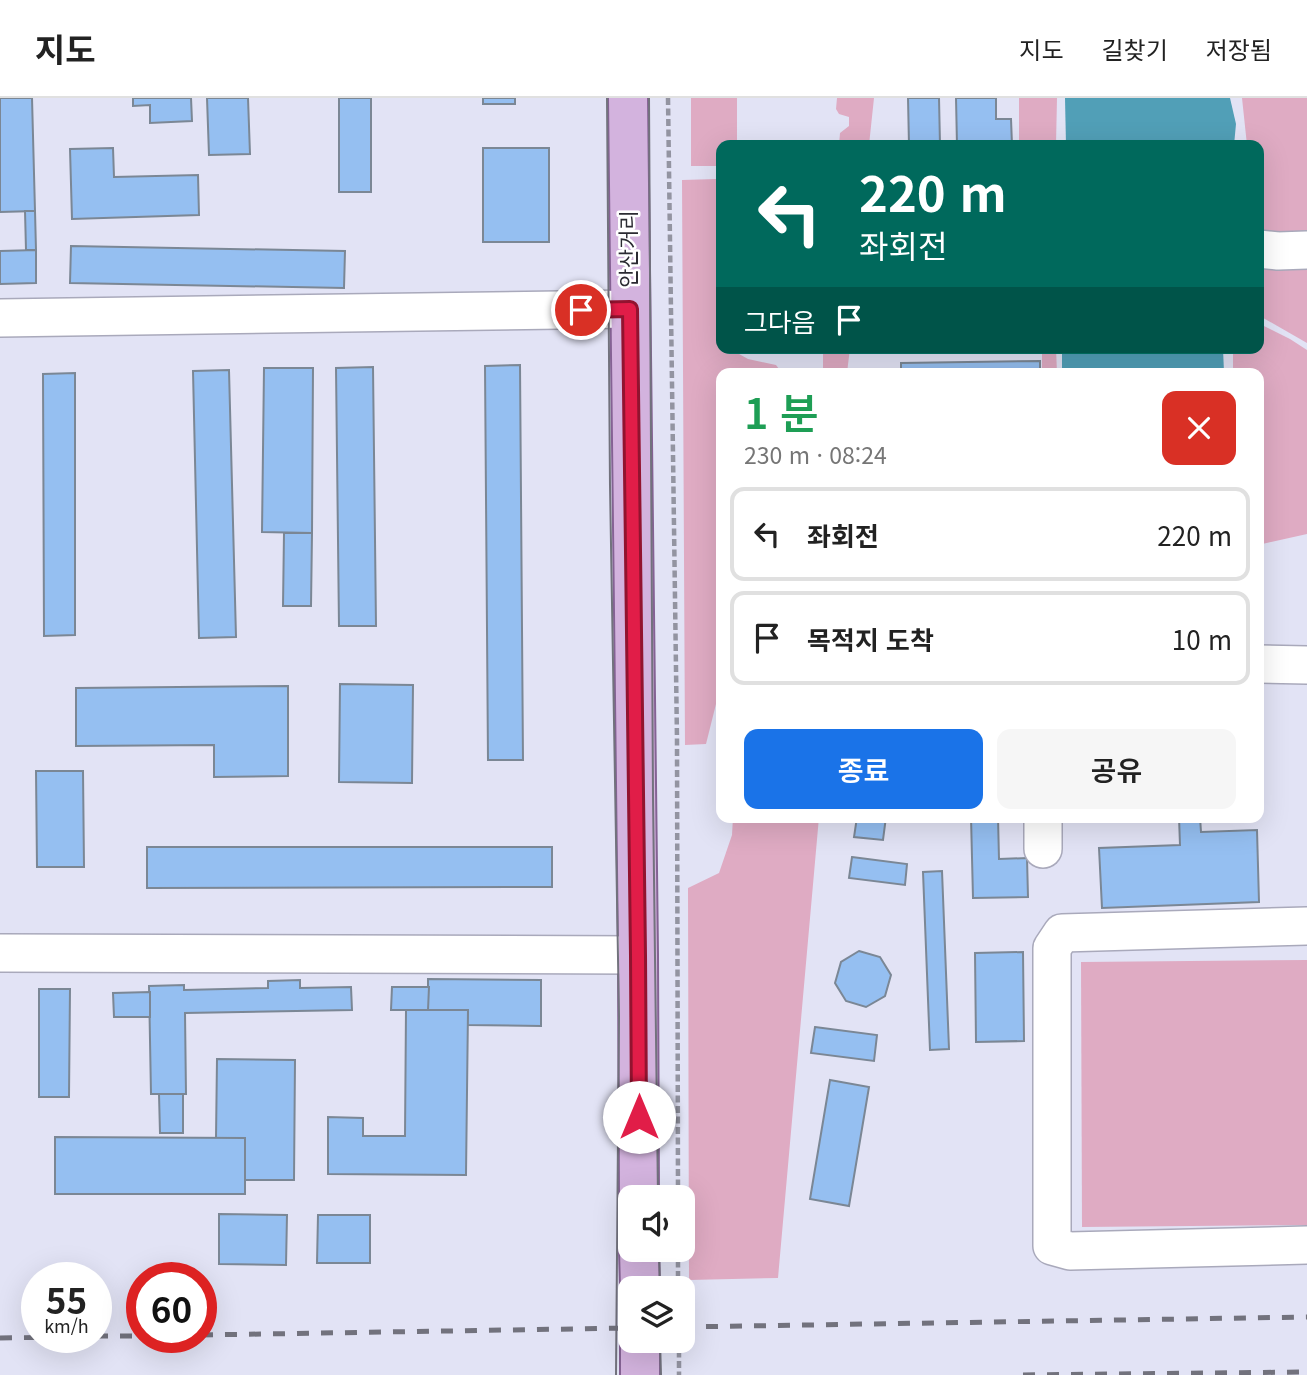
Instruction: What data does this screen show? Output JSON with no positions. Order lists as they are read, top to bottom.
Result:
{
  "streets": {
    "main road": ["안산거리"]
  },
  "page": {
    "header": "지도",
    "nav": ["지도", "길찾기", "저장됨"],
    "turn": ["220 m", "좌회전"],
    "then": "그다음",
    "heading": ["1 분", "230 m · 08:24"],
    "list": [
      {
        "name": "좌회전",
        "value": "220 m"
      },
      {
        "name": "목적지 도착",
        "value": "10 m"
      }
    ],
    "buttons": ["종료", "공유"],
    "speed": "55 km/h",
    "limit": "60"
  }
}
